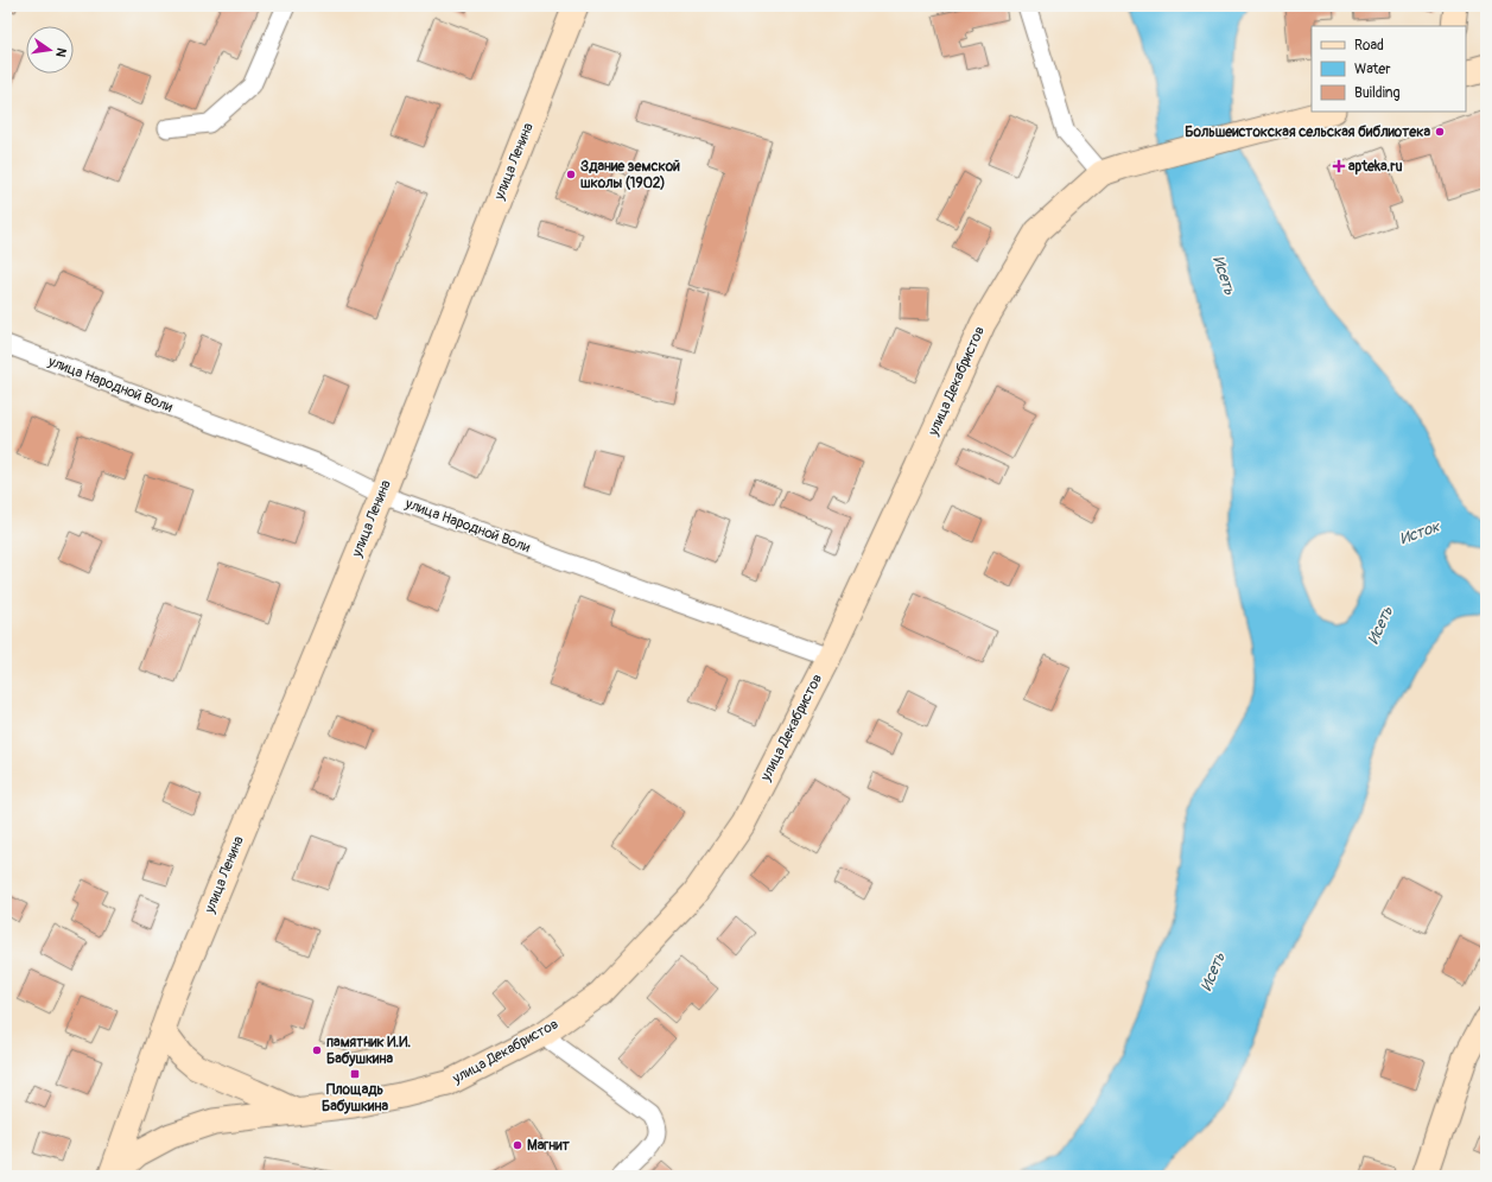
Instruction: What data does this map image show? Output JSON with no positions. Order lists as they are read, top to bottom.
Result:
{
  "streets": {
    "main road": ["улица Ленина", "улица Декабристов"],
    "street": ["улица Народной Воли"]
  },
  "crossings": [
    ["улица Ленина", "улица Декабристов"],
    ["улица Ленина", "улица Народной Воли"],
    ["улица Декабристов", "улица Народной Воли"]
  ],
  "water": ["Исеть", "Исток"],
  "places": {
    "other": [
      "Большеистокская сельская библиотека",
      "Здание земской школы (1902)",
      "памятник И.И. Бабушкина",
      "Магнит"
    ],
    "health": ["apteka.ru"],
    "transit": ["Площадь Бабушкина"]
  },
  "legend": ["Road", "Water", "Building"],
  "north": "right"
}
